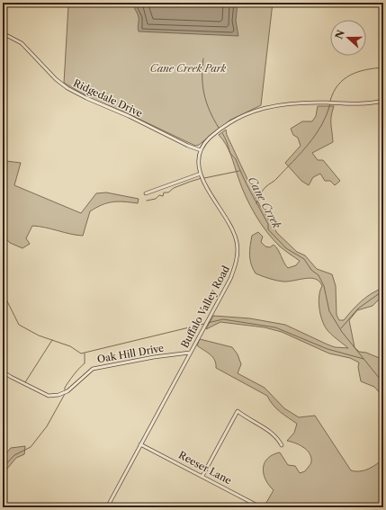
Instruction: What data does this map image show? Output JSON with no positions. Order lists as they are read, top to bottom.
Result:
{
  "streets": {
    "street": [
      "Ridgedale Drive",
      "Buffalo Valley Road",
      "Oak Hill Drive",
      "Reeser Lane"
    ]
  },
  "crossings": [
    ["Ridgedale Drive", "Buffalo Valley Road"],
    ["Buffalo Valley Road", "Oak Hill Drive"],
    ["Buffalo Valley Road", "Reeser Lane"]
  ],
  "water": ["Cane Crrek"],
  "parks": ["Cane Creek Park"],
  "north": "left"
}
